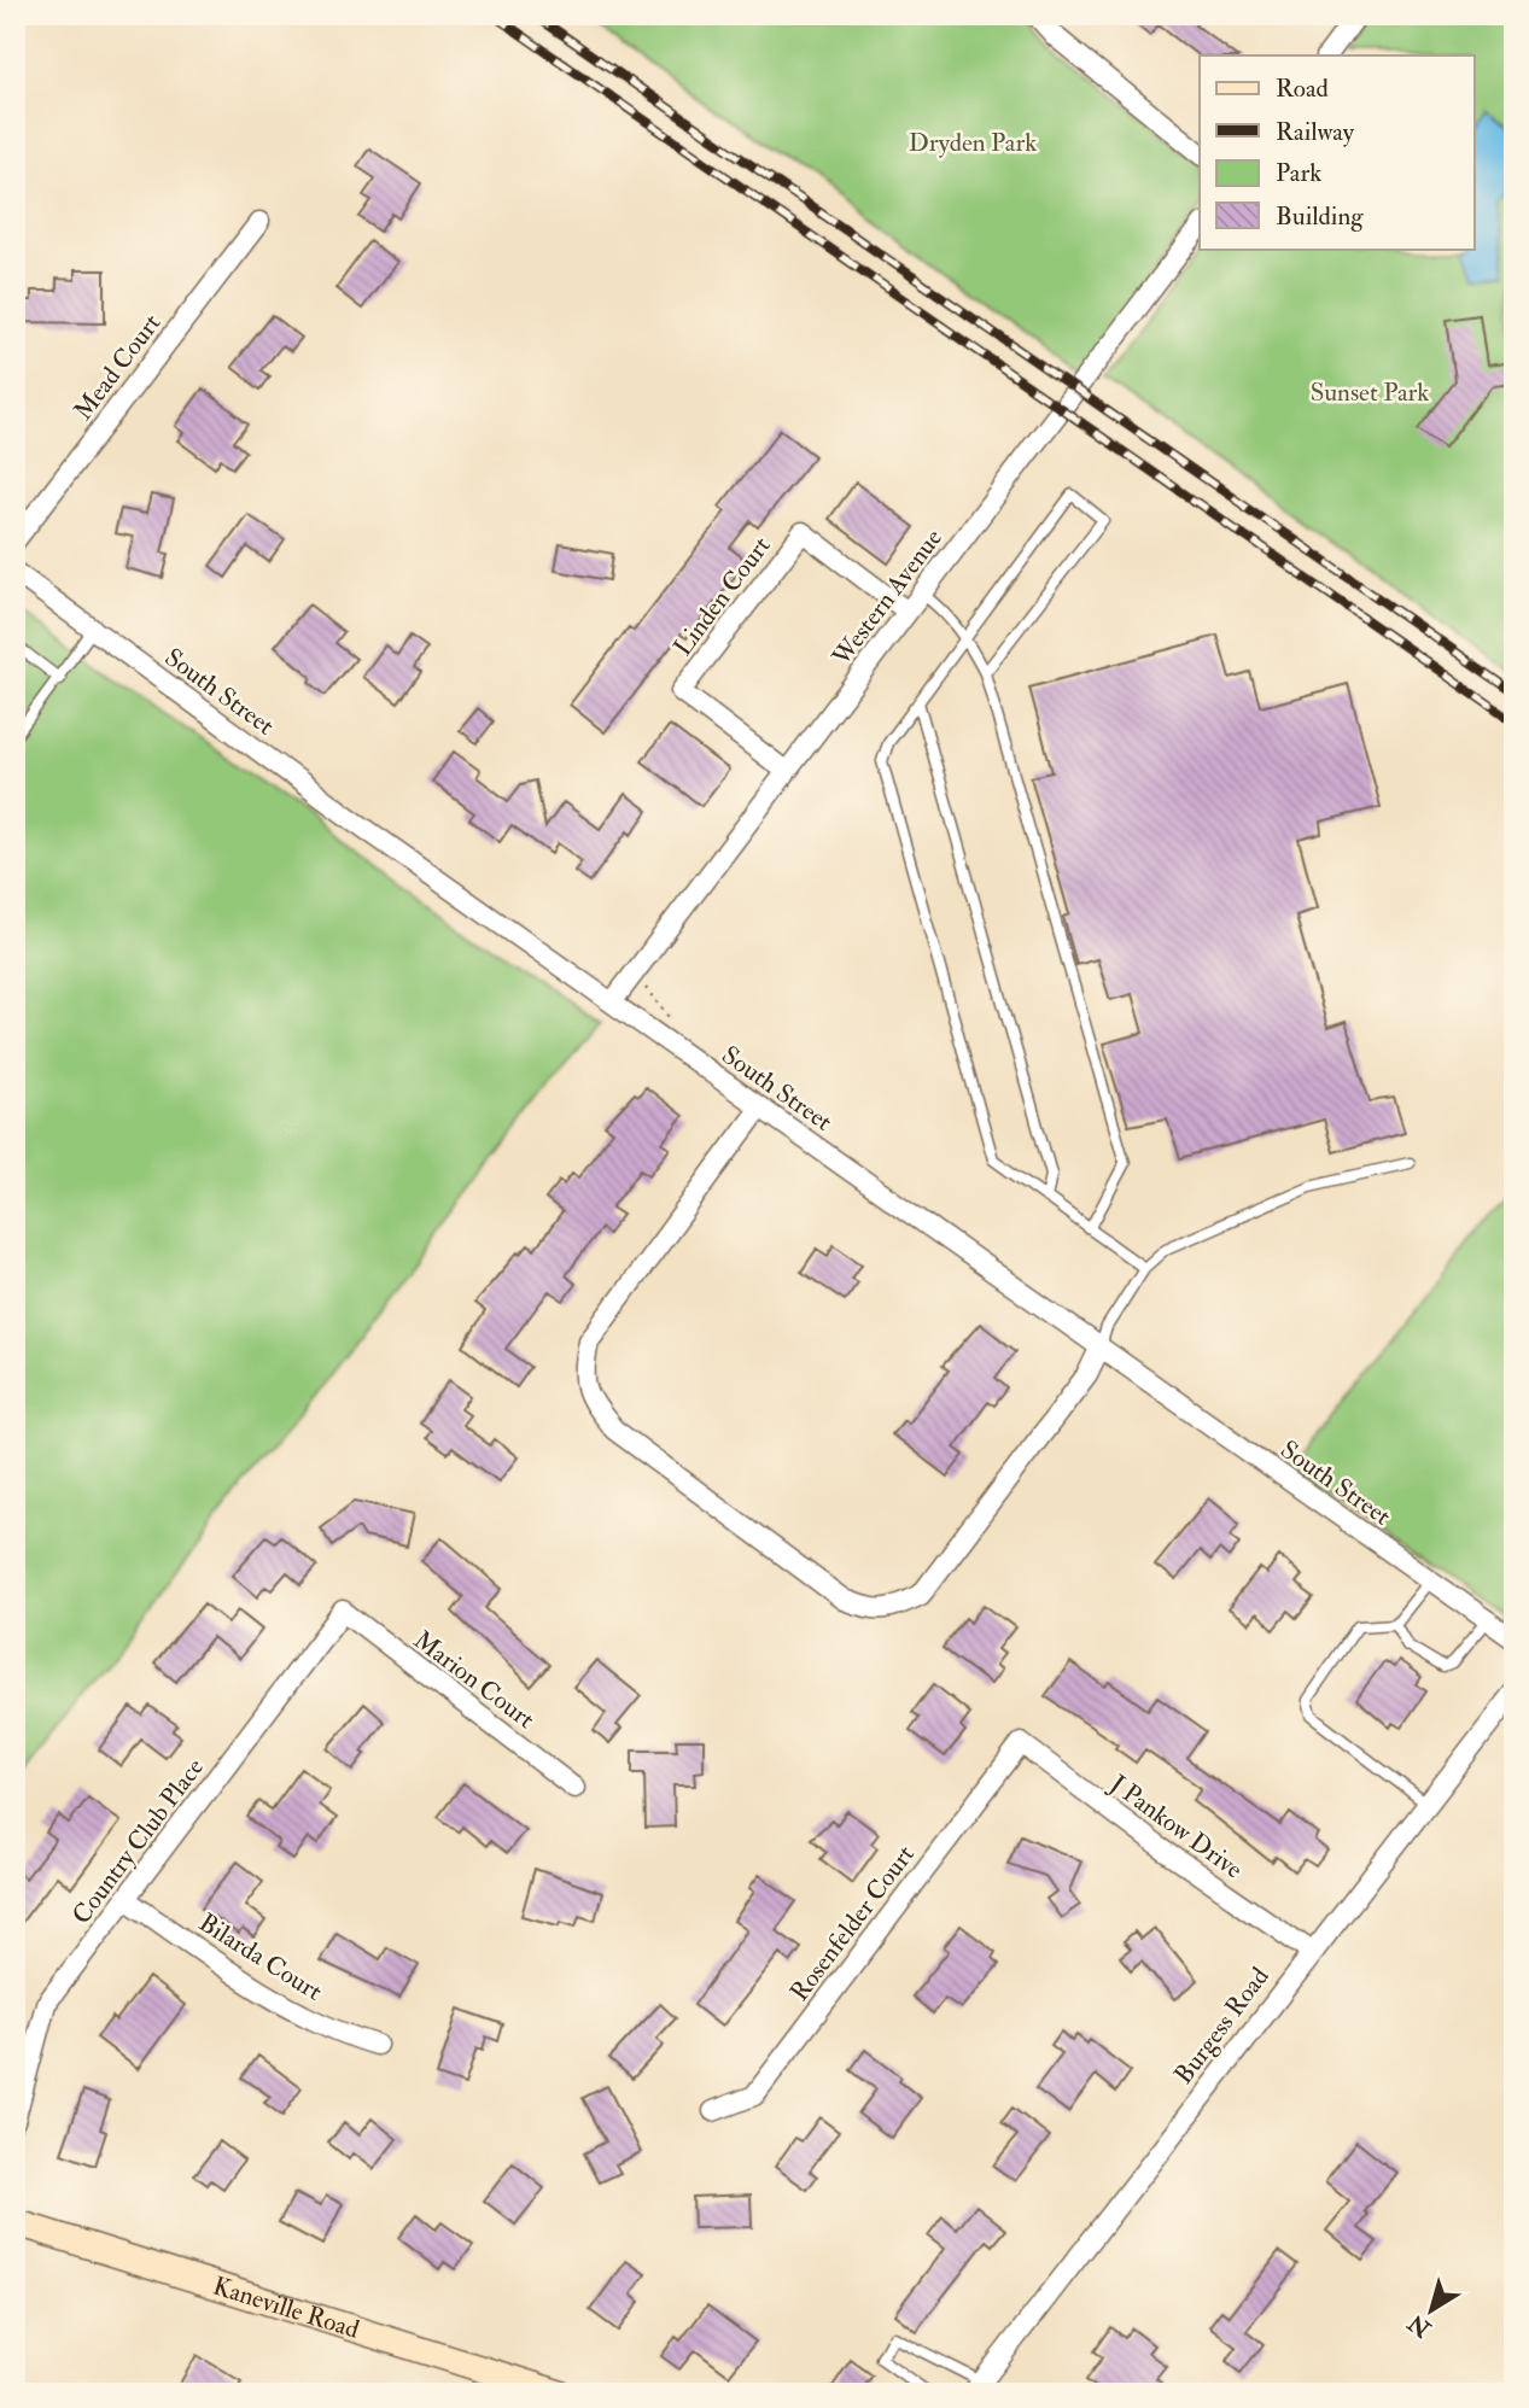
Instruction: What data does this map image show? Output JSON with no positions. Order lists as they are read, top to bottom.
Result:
{
  "streets": {
    "main road": ["Kaneville Road"],
    "street": [
      "Mead Court",
      "Linden Court",
      "Western Avenue",
      "South Street",
      "Marion Court",
      "J Pankow Drive",
      "Country Club Place",
      "Rosenfelder Court",
      "Bilarda Court",
      "Burgess Road"
    ]
  },
  "crossings": [
    ["Linden Court", "Western Avenue"],
    ["Western Avenue", "South Street"],
    ["Marion Court", "Country Club Place"],
    ["J Pankow Drive", "Rosenfelder Court"],
    ["J Pankow Drive", "Burgess Road"],
    ["Country Club Place", "Bilarda Court"]
  ],
  "parks": ["Dryden Park", "Sunset Park"],
  "legend": [
    "Road",
    "Railway",
    "Park",
    "Building"
  ],
  "north": "bottom left"
}
